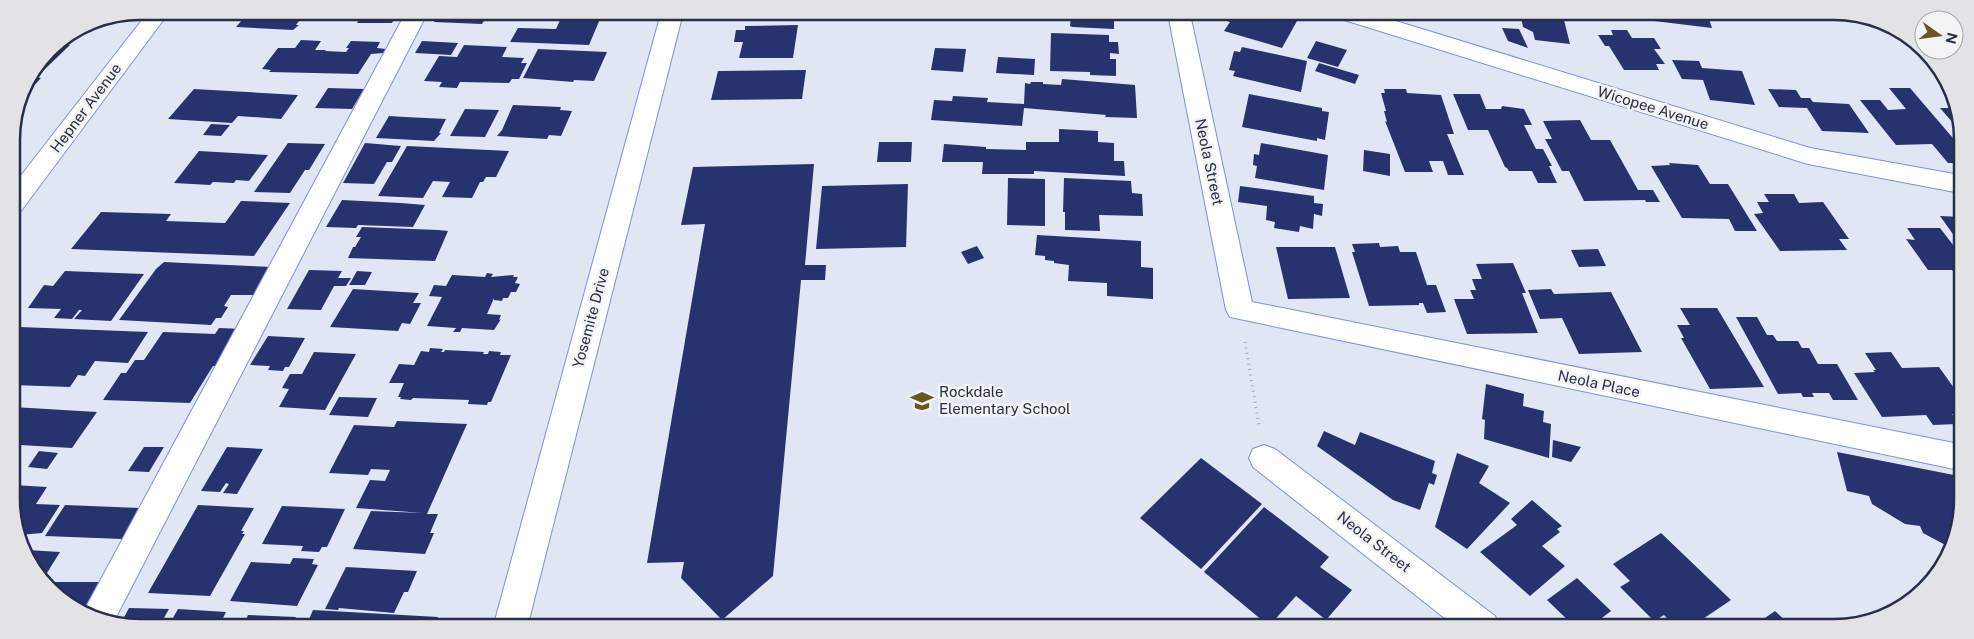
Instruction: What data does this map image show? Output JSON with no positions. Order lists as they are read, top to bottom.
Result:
{
  "streets": {
    "street": [
      "Hepner Avenue",
      "Wicopee Avenue",
      "Neola Street",
      "Yosemite Drive",
      "Neola Place"
    ]
  },
  "crossings": [
    ["Neola Street", "Neola Place"]
  ],
  "places": {
    "school or university": ["Rockdale Elementary School"]
  },
  "north": "right"
}
